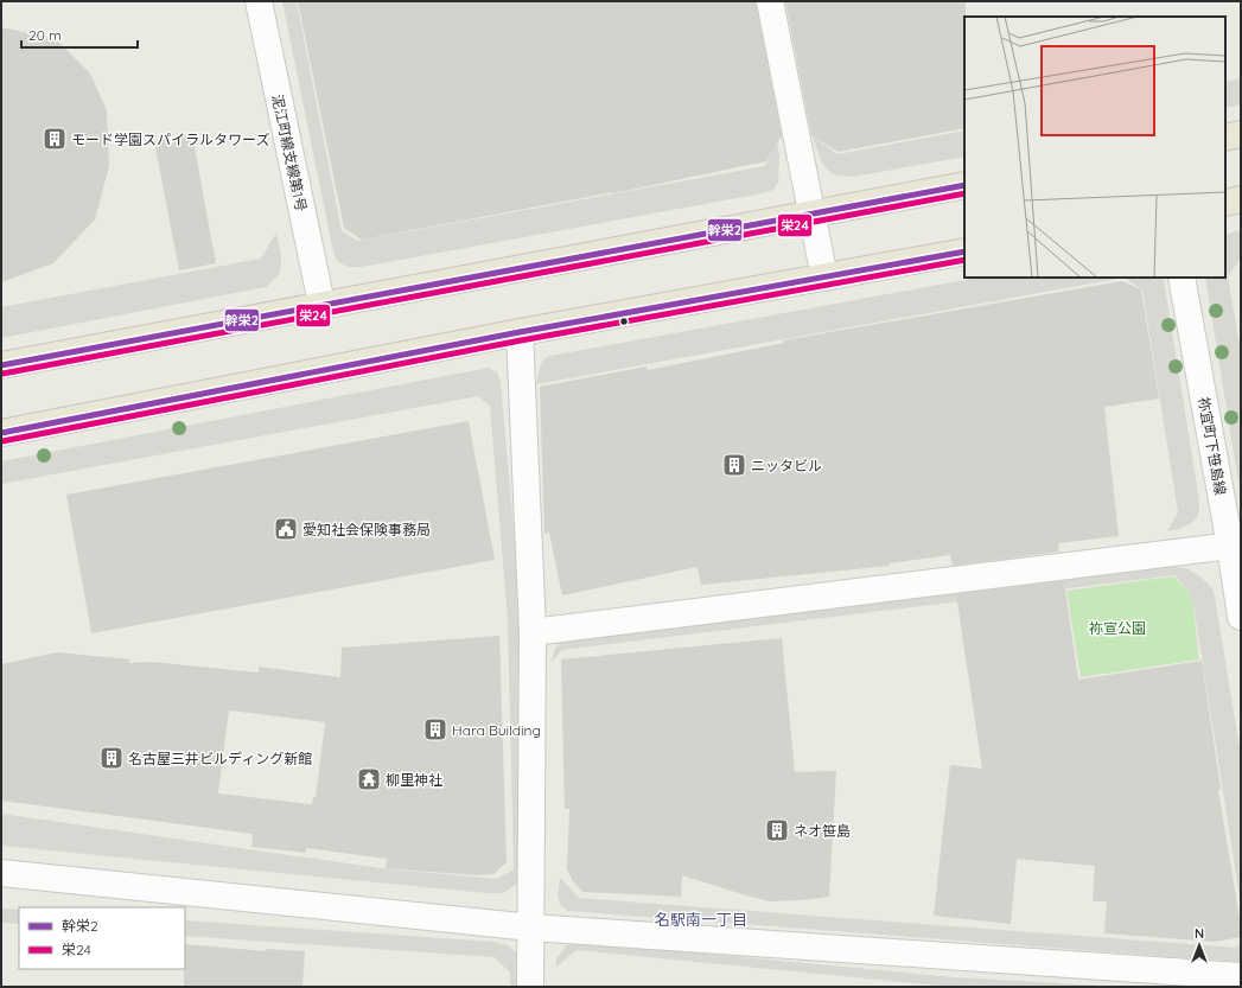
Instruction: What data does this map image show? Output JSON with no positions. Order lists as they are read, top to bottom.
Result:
{
  "streets": {
    "street": ["泥江町線支線第1号", "祢宜町下笹島線"]
  },
  "districts": ["名駅南一丁目"],
  "parks": ["祢宣公園"],
  "places": {
    "building": [
      "モード学園スパイラルタワーズ",
      "ニッタビル",
      "Hara Building",
      "名古屋三井ビルディング新館",
      "ネオ笹島"
    ],
    "public building": ["愛知社会保険事務局"],
    "temple": ["柳里神社"]
  },
  "lines": ["transit line 幹栄2", "transit line 栄24"],
  "legend": ["幹栄2", "栄24"],
  "scale_bar": "20 m",
  "north": "top"
}
